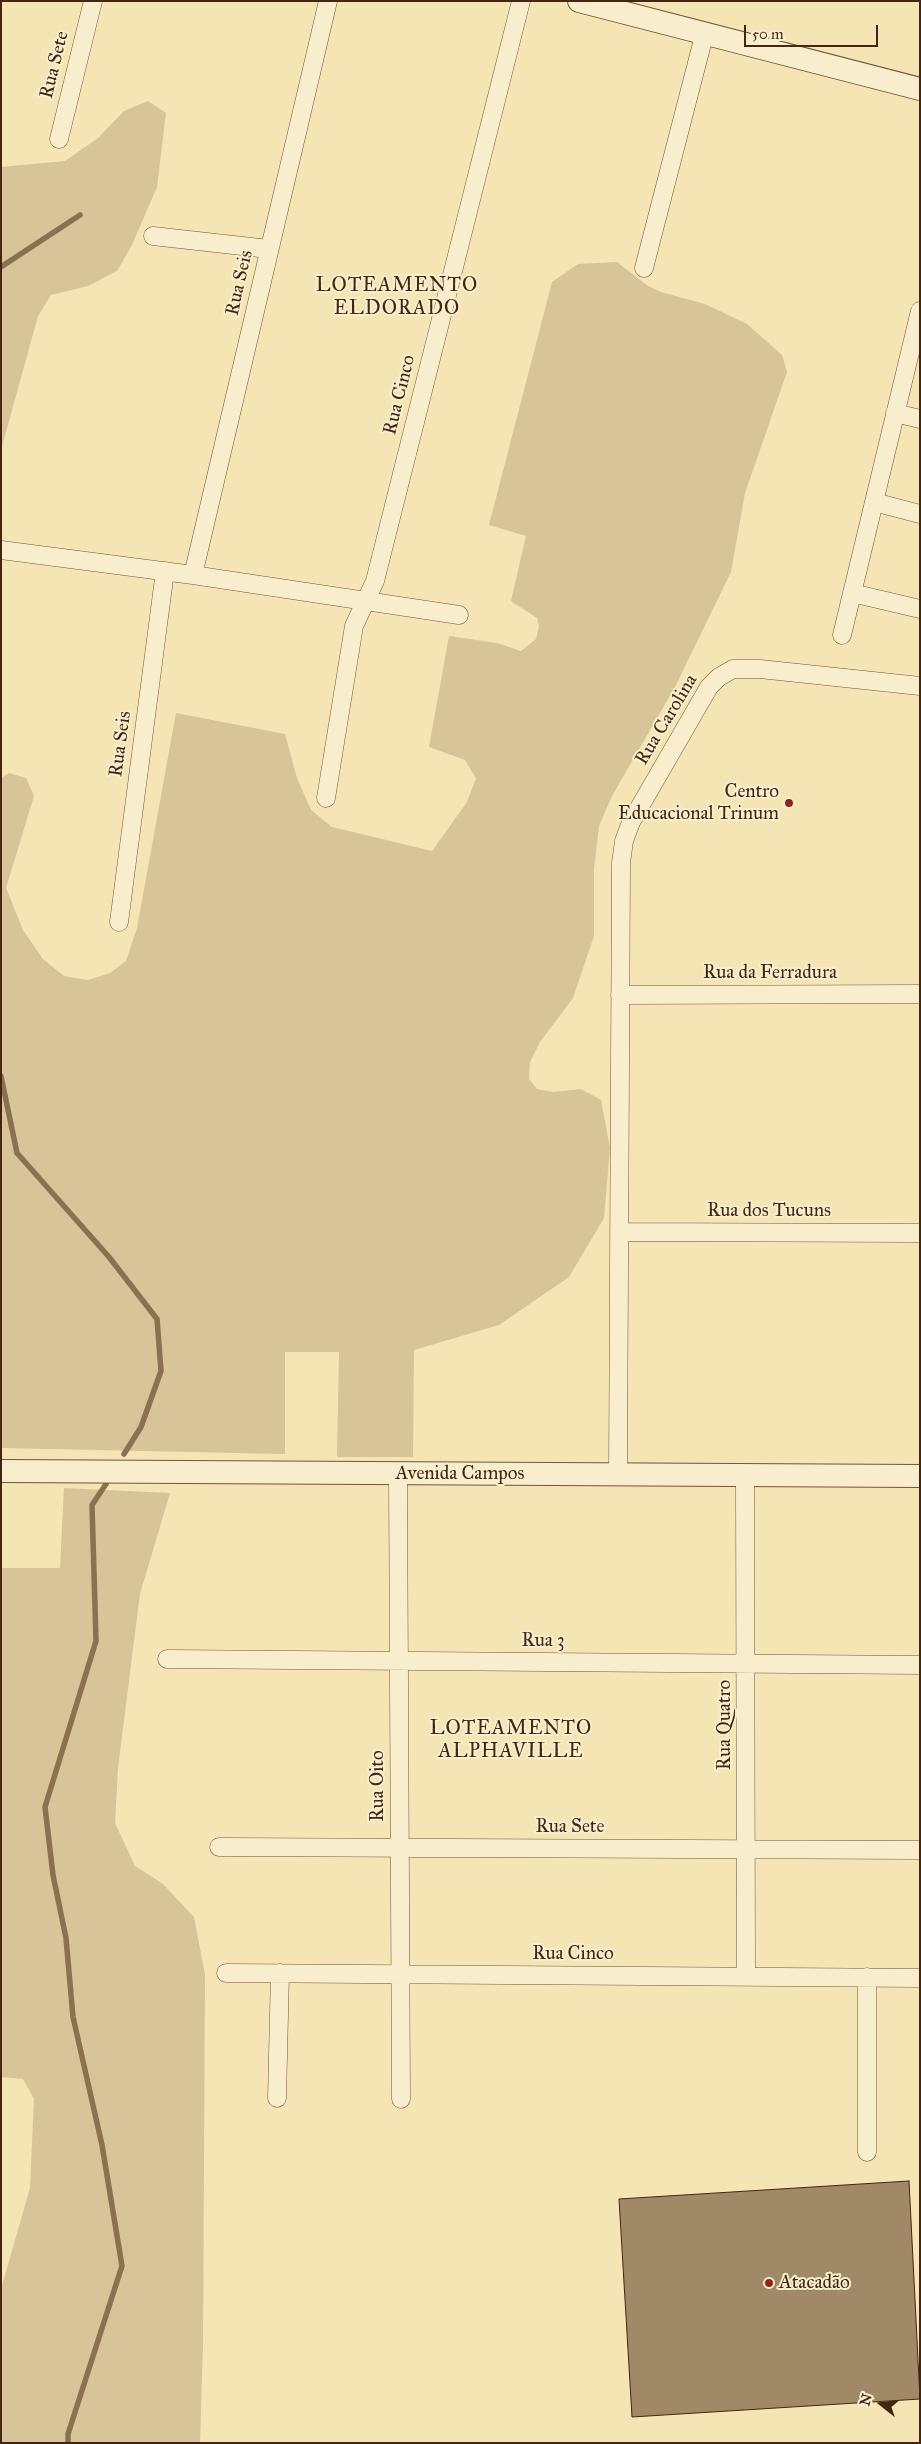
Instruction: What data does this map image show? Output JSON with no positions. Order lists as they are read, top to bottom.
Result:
{
  "streets": {
    "street": [
      "Rua Sete",
      "Rua Seis",
      "Rua Cinco",
      "Rua Carolina",
      "Rua da Ferradura",
      "Rua dos Tucuns",
      "Avenida Campos",
      "Rua 3",
      "Rua Quatro",
      "Rua Oito"
    ]
  },
  "crossings": [
    ["Rua Sete", "Rua Quatro"],
    ["Rua Sete", "Rua Oito"],
    ["Rua Cinco", "Rua Quatro"],
    ["Rua Cinco", "Rua Oito"],
    ["Rua Carolina", "Rua da Ferradura"],
    ["Rua Carolina", "Rua dos Tucuns"],
    ["Rua Carolina", "Avenida Campos"],
    ["Avenida Campos", "Rua Quatro"],
    ["Avenida Campos", "Rua Oito"],
    ["Rua 3", "Rua Quatro"],
    ["Rua 3", "Rua Oito"]
  ],
  "districts": ["LOTEAMENTO ELDORADO", "LOTEAMENTO ALPHAVILLE"],
  "places": ["Centro Educacional Trinum", "Atacadão"],
  "scale_bar": "50 m",
  "north": "left"
}
